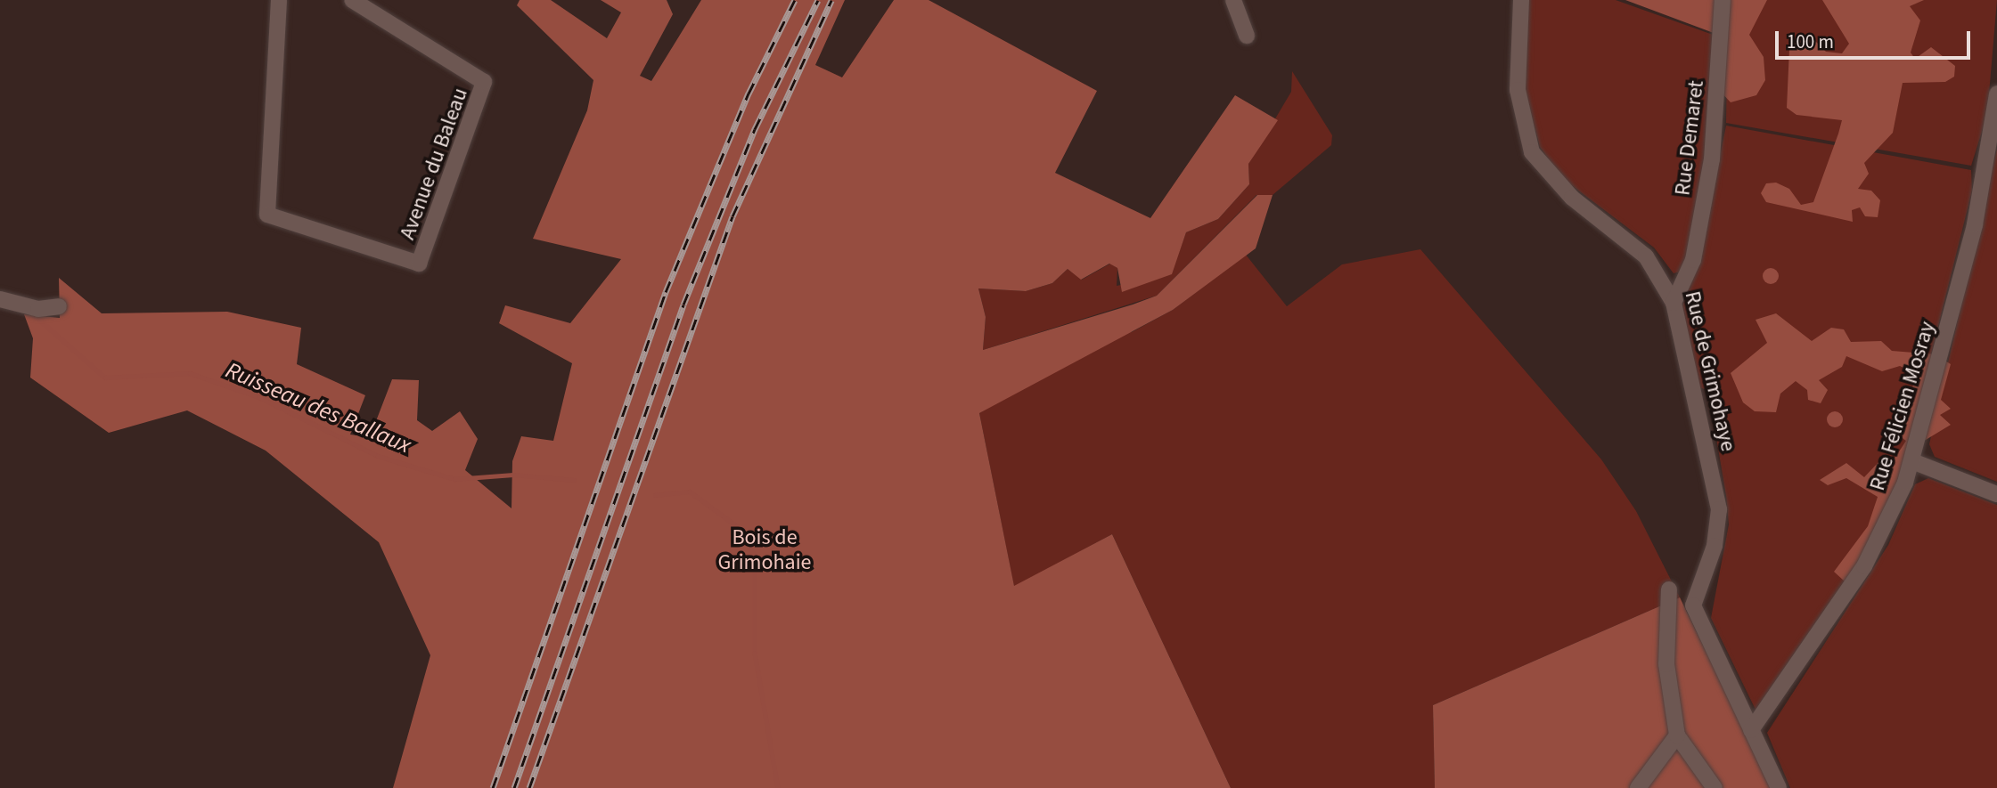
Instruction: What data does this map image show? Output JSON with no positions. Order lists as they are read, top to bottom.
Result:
{
  "streets": {
    "street": [
      "Rue Demaret",
      "Avenue du Baleau",
      "Rue de Grimohaye",
      "Rue Félicien Mosray"
    ]
  },
  "crossings": [
    ["Rue Demaret", "Rue de Grimohaye"],
    ["Rue de Grimohaye", "Rue Félicien Mosray"]
  ],
  "water": ["Ruisseau des Ballaux"],
  "parks": ["Bois de Grimohaie"],
  "scale_bar": "100 m"
}
